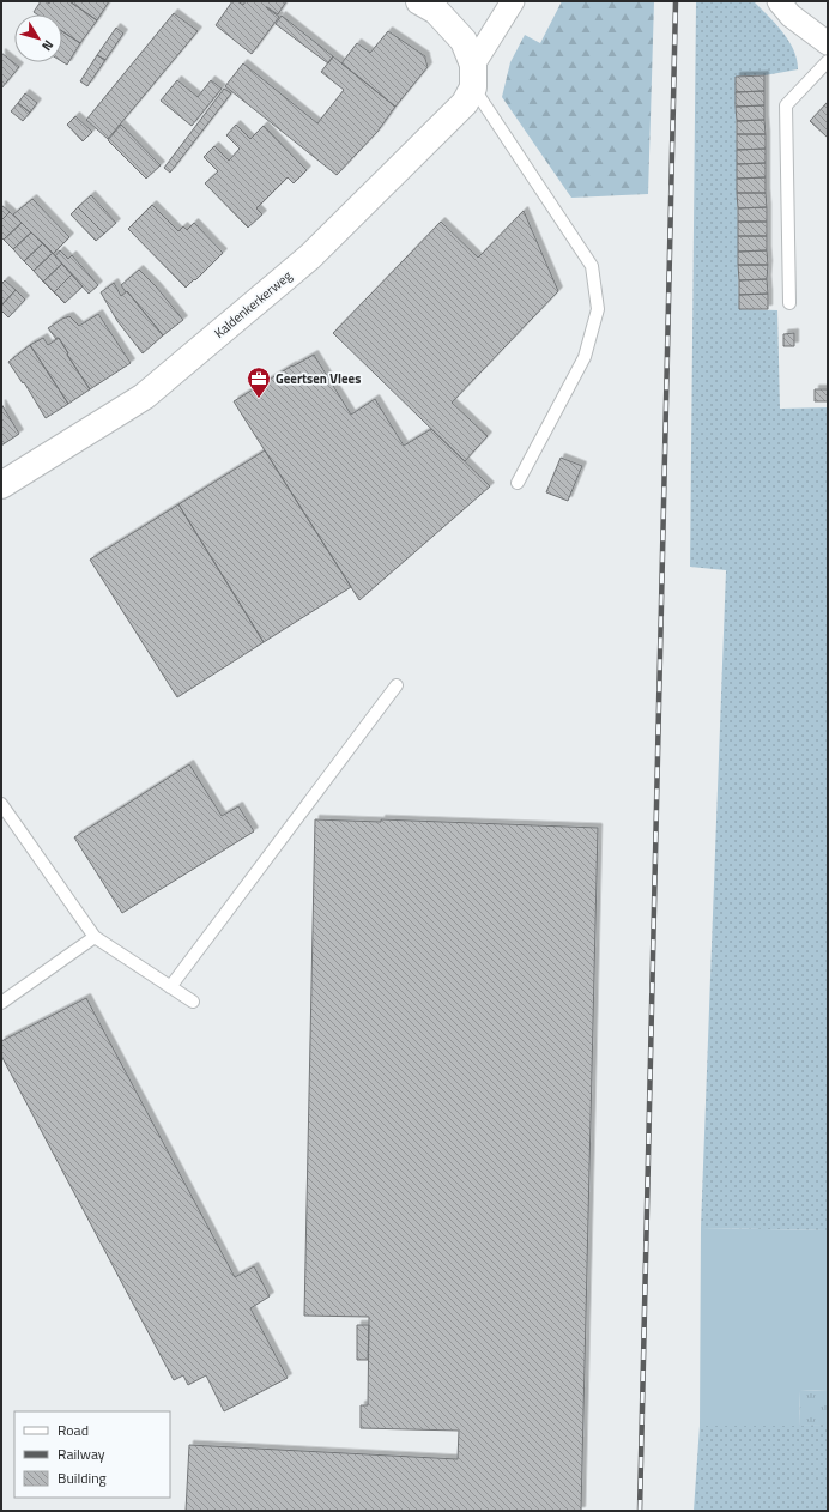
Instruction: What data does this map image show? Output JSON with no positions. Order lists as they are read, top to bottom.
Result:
{
  "streets": {
    "street": ["Kaldenkerkerweg"]
  },
  "places": {
    "office": ["Geertsen Vlees"]
  },
  "legend": ["Road", "Railway", "Building"],
  "north": "bottom right"
}
